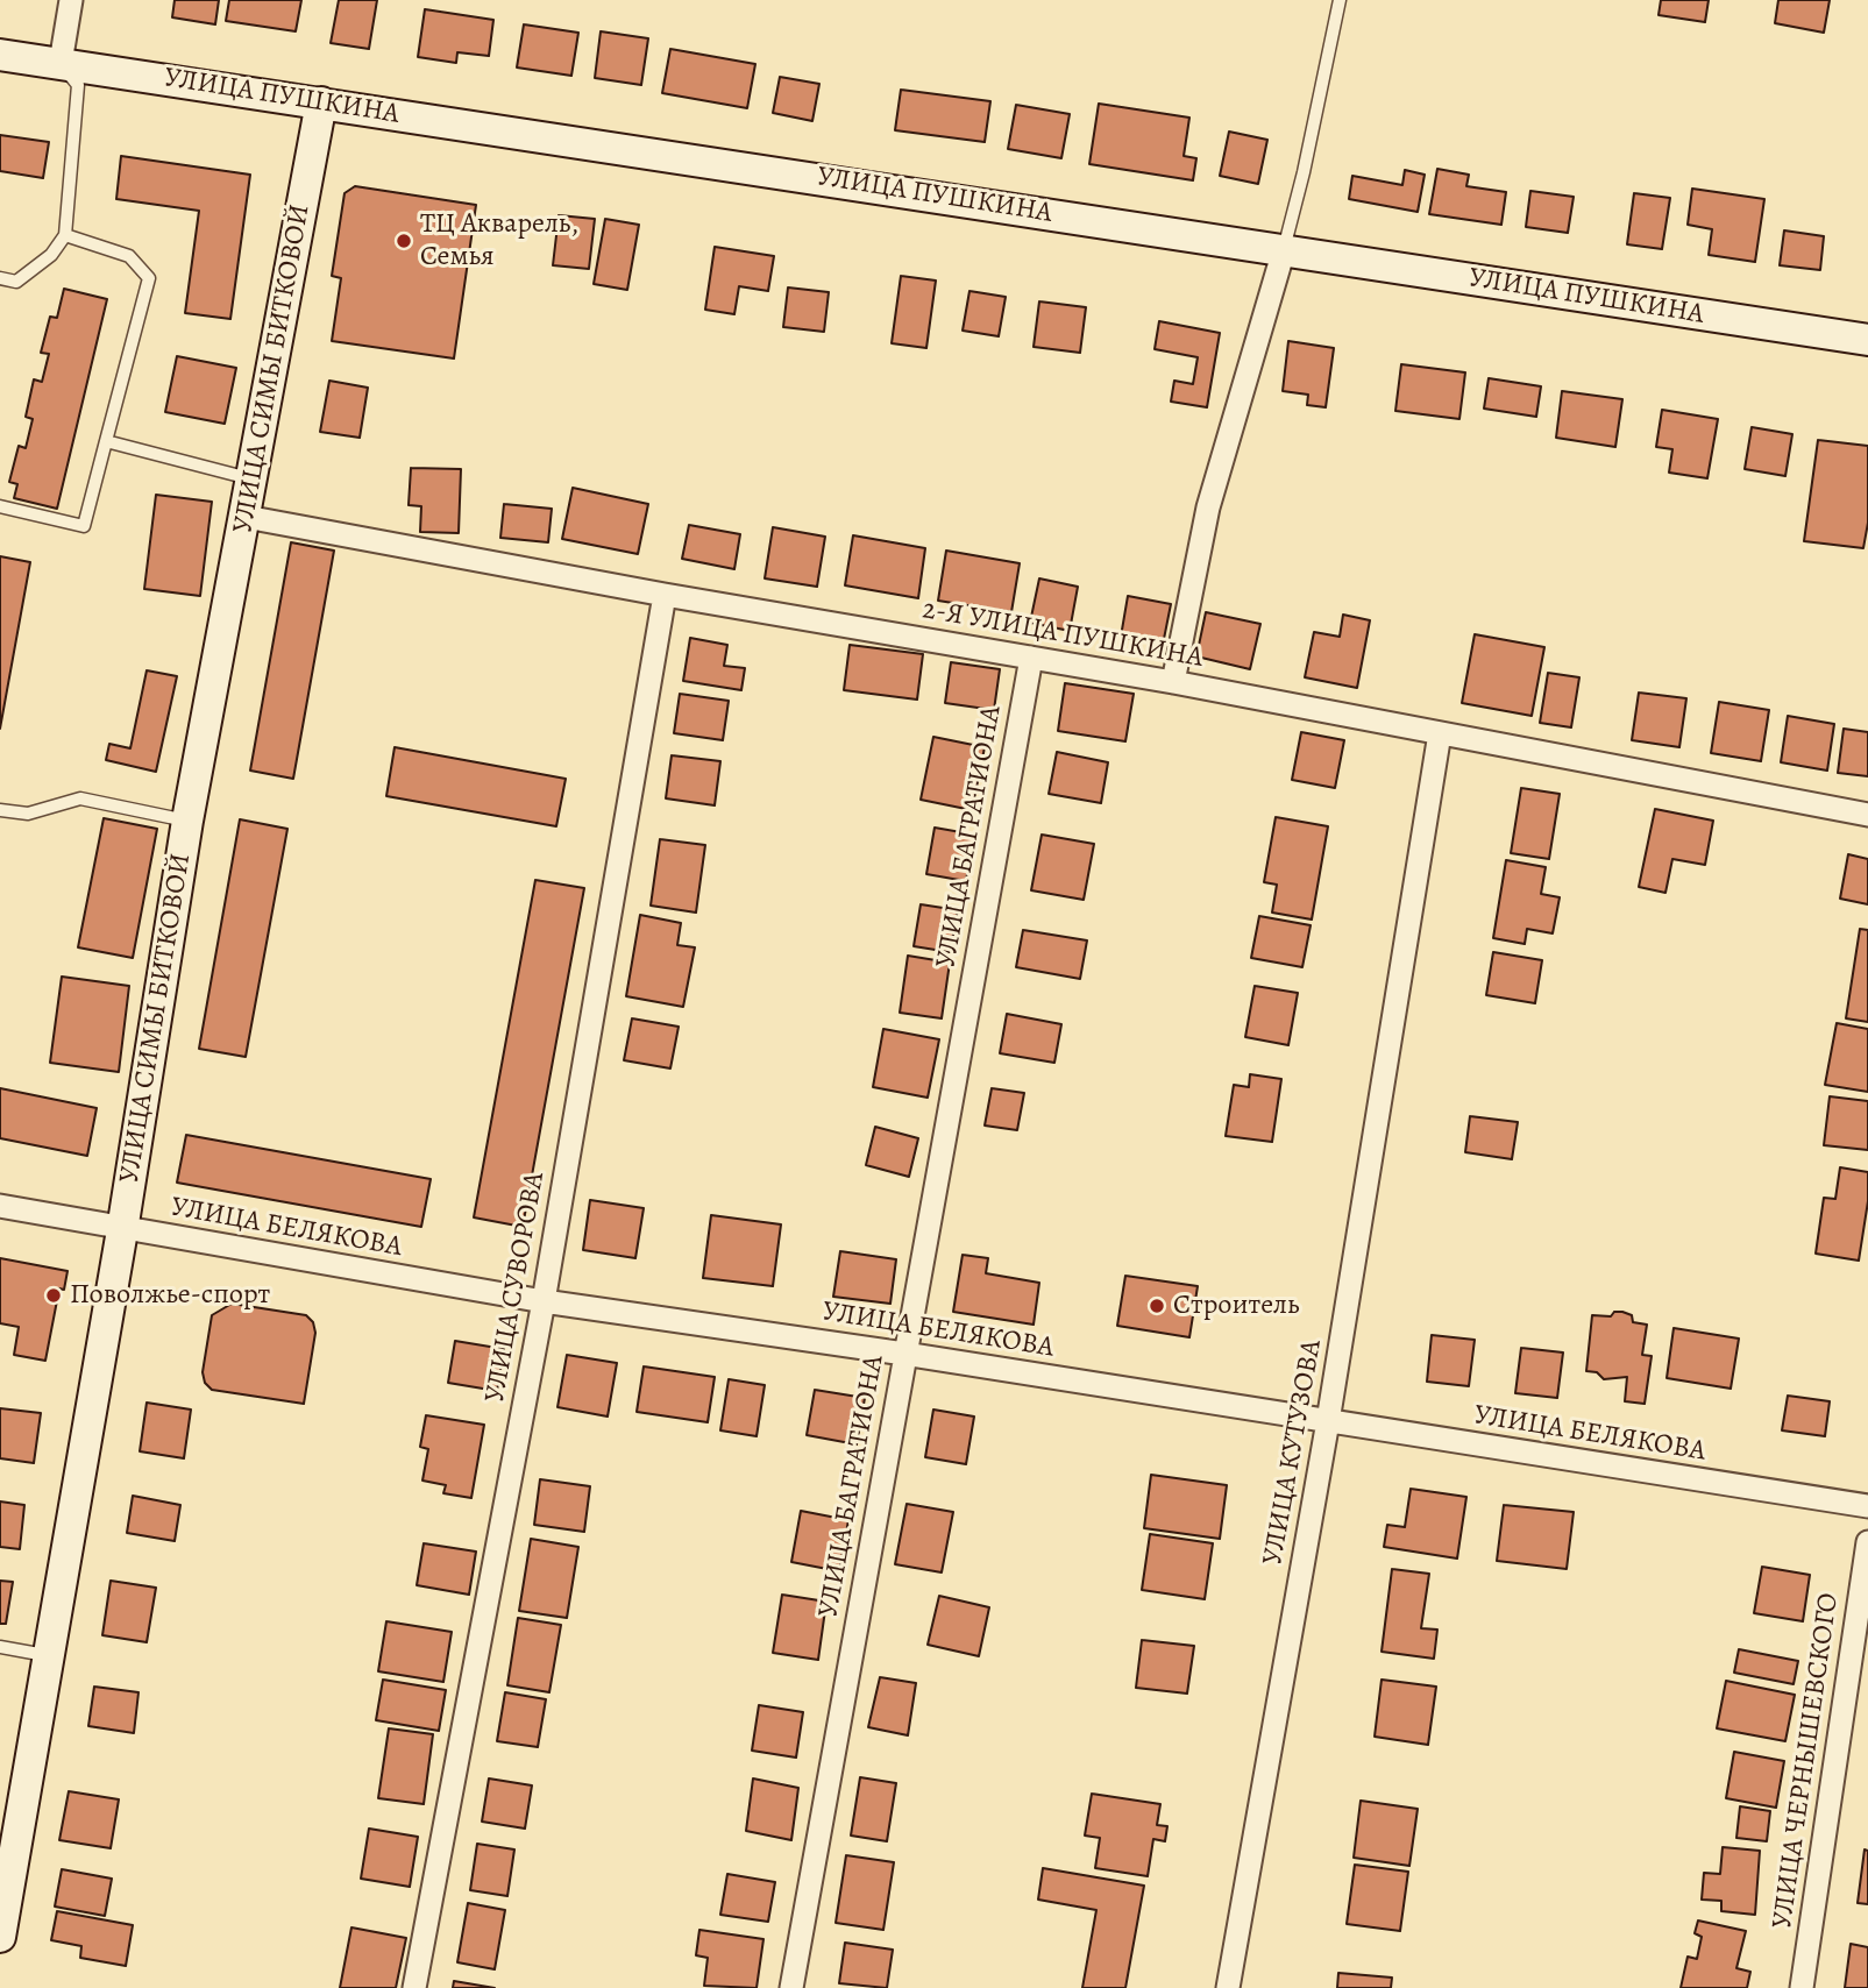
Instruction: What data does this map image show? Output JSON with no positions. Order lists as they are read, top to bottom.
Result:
{
  "streets": {
    "street": [
      "УЛИЦА ПУШКИНА",
      "УЛИЦА СИМЫ БИТКОВОЙ",
      "2-Я УЛИЦА ПУШКИНА",
      "УЛИЦА БАГРАТИОНА",
      "УЛИЦА БЕЛЯКОВА",
      "УЛИЦА СУВОРОВА",
      "УЛИЦА КУТУЗОВА",
      "УЛИЦА ЧЕРНЫШЕВСКОГО"
    ]
  },
  "crossings": [
    ["УЛИЦА ПУШКИНА", "УЛИЦА СИМЫ БИТКОВОЙ"],
    ["УЛИЦА СИМЫ БИТКОВОЙ", "2-Я УЛИЦА ПУШКИНА"],
    ["УЛИЦА СИМЫ БИТКОВОЙ", "УЛИЦА БЕЛЯКОВА"],
    ["2-Я УЛИЦА ПУШКИНА", "УЛИЦА БАГРАТИОНА"],
    ["2-Я УЛИЦА ПУШКИНА", "УЛИЦА СУВОРОВА"],
    ["2-Я УЛИЦА ПУШКИНА", "УЛИЦА КУТУЗОВА"],
    ["УЛИЦА БАГРАТИОНА", "УЛИЦА БЕЛЯКОВА"],
    ["УЛИЦА БЕЛЯКОВА", "УЛИЦА СУВОРОВА"],
    ["УЛИЦА БЕЛЯКОВА", "УЛИЦА КУТУЗОВА"]
  ],
  "places": ["ТЦ Акварель, Семья", "Поволжье-спорт", "Строитель"]
}
